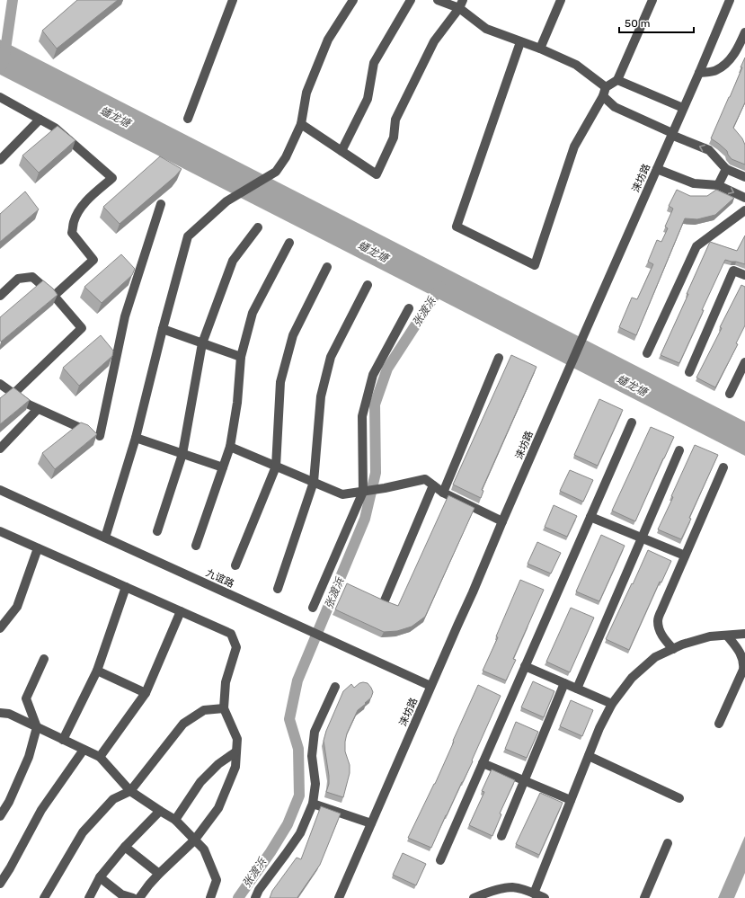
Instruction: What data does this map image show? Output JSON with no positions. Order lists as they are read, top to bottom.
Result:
{
  "streets": {
    "street": ["涞坊路", "九谊路"]
  },
  "crossings": [
    ["涞坊路", "九谊路"]
  ],
  "water": ["蟠龙塘", "张渡浜"],
  "scale_bar": "50 m"
}
